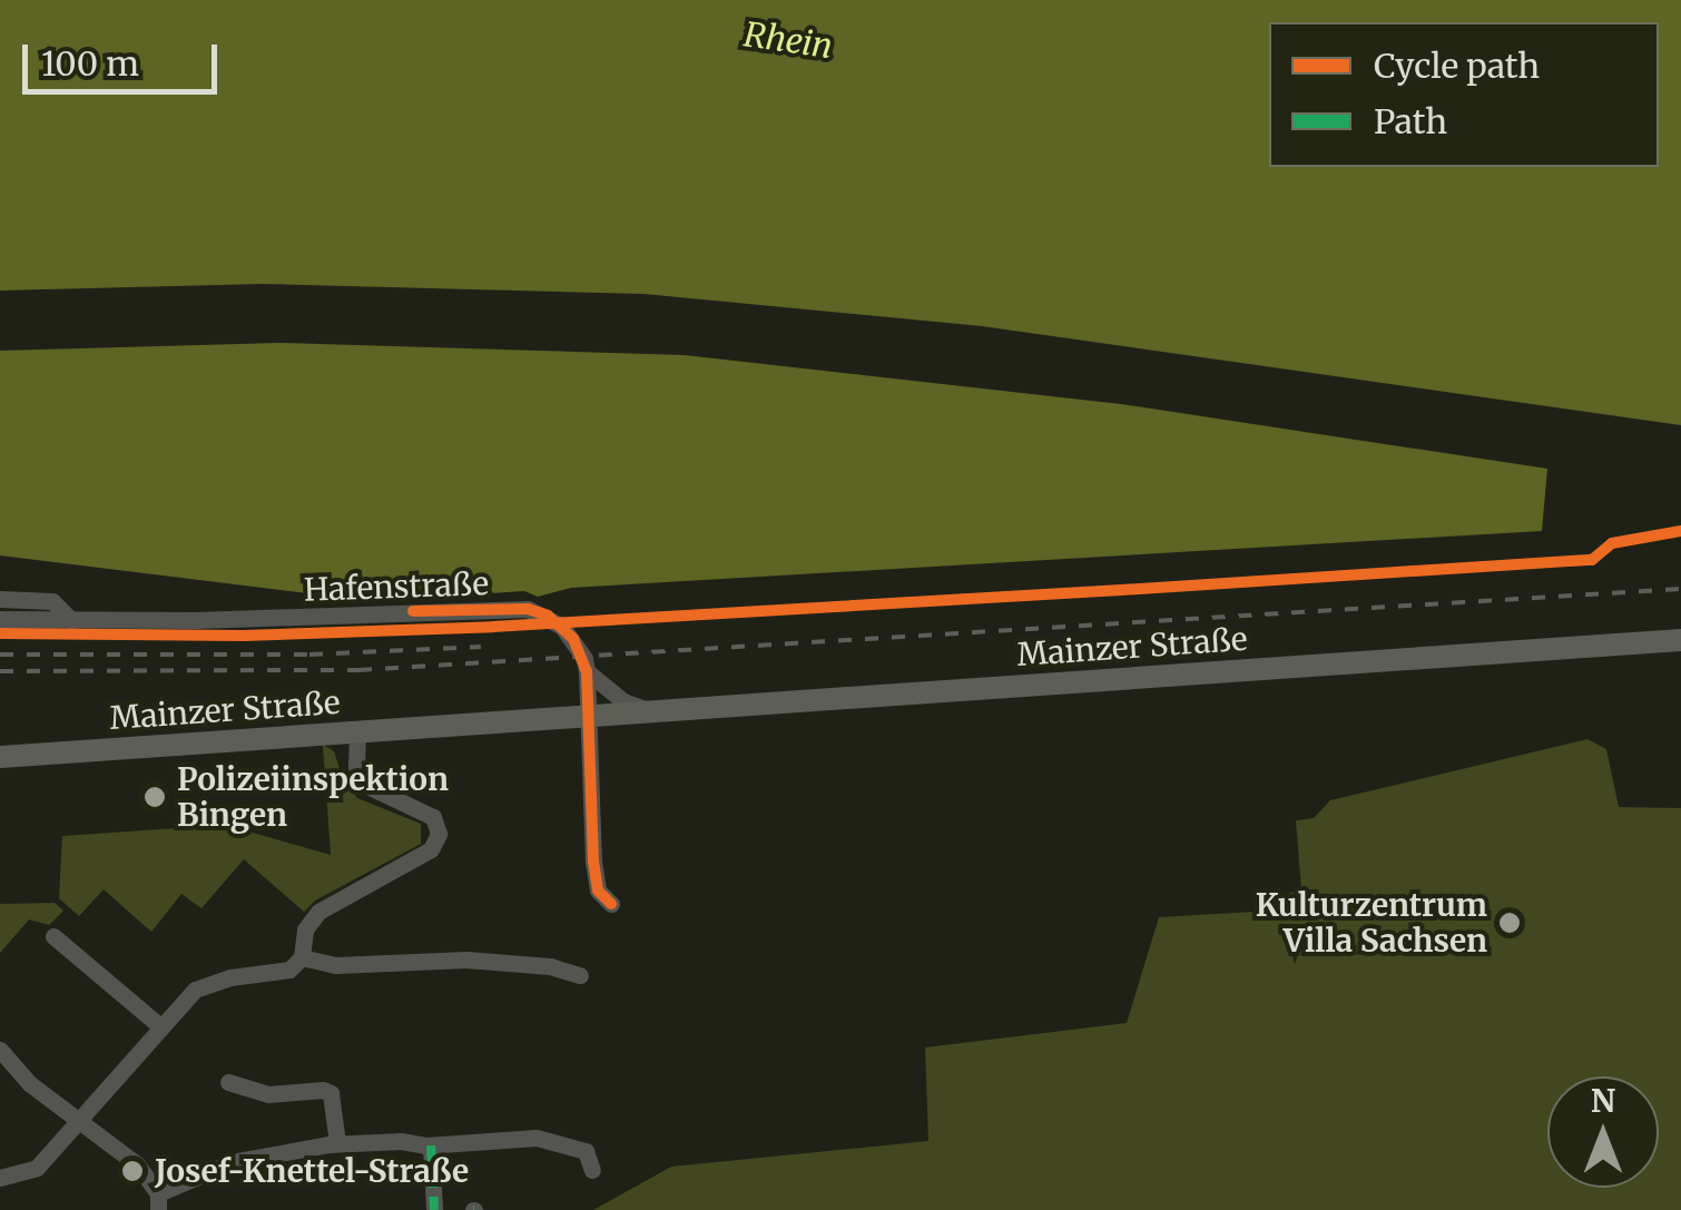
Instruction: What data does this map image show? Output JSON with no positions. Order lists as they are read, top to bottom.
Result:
{
  "streets": {
    "main road": ["Mainzer Straße"],
    "street": ["Hafenstraße"]
  },
  "crossings": [
    ["Hafenstraße", "Mainzer Straße"]
  ],
  "water": ["Rhein"],
  "places": ["Polizeiinspektion Bingen", "Kulturzentrum Villa Sachsen", "Josef-Knettel-Straße"],
  "legend": ["Cycle path", "Path"],
  "scale_bar": "100 m",
  "north": "top"
}
